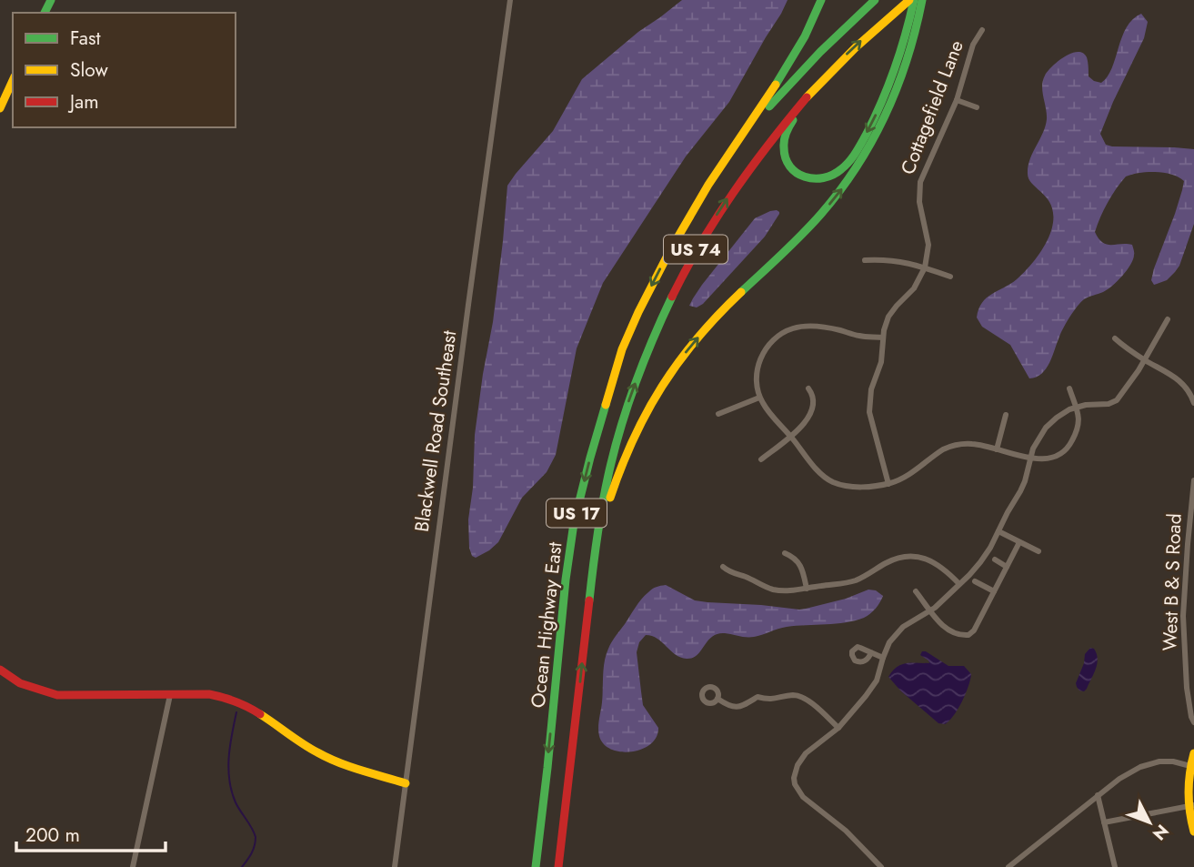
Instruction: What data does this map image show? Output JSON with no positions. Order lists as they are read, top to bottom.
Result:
{
  "streets": {
    "main road": ["US 74", "US 17", "Ocean Highway East"],
    "street": ["Cottagefield Lane", "Blackwell Road Southeast", "West B & S Road"]
  },
  "crossings": [
    ["US 74", "Ocean Highway East"]
  ],
  "legend": ["Fast", "Slow", "Jam"],
  "scale_bar": "200 m",
  "north": "bottom right"
}
